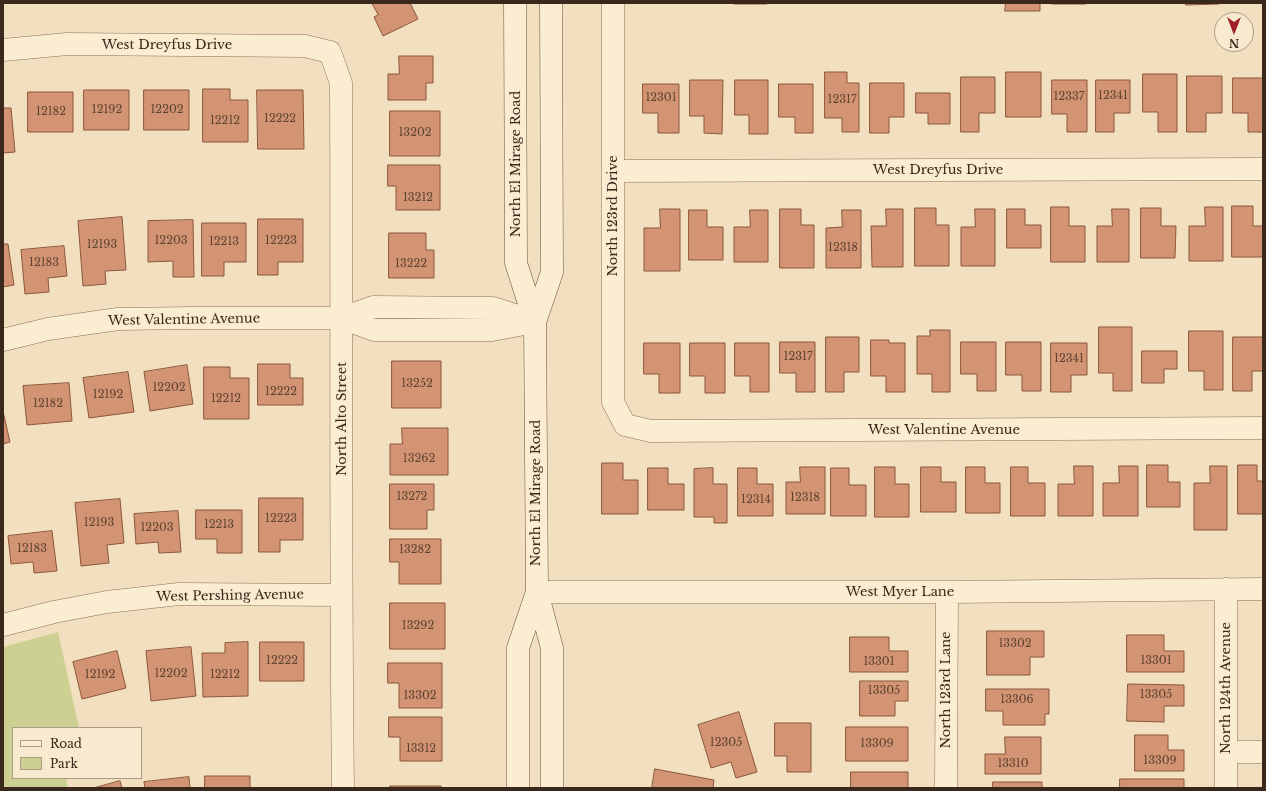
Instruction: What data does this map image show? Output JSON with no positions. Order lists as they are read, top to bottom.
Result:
{
  "streets": {
    "street": [
      "West Dreyfus Drive",
      "North El Mirage Road",
      "North 123rd Drive",
      "West Valentine Avenue",
      "North Alto Street",
      "West Myer Lane",
      "West Pershing Avenue",
      "North 124th Avenue",
      "North 123rd Lane"
    ]
  },
  "crossings": [
    ["West Dreyfus Drive", "North 123rd Drive"],
    ["West Dreyfus Drive", "North Alto Street"],
    ["North El Mirage Road", "West Valentine Avenue"],
    ["North El Mirage Road", "West Myer Lane"],
    ["North 123rd Drive", "West Valentine Avenue"],
    ["West Valentine Avenue", "North Alto Street"],
    ["North Alto Street", "West Pershing Avenue"],
    ["West Myer Lane", "North 124th Avenue"],
    ["West Myer Lane", "North 123rd Lane"]
  ],
  "house_numbers": [
    "12341",
    "12337",
    "12301",
    "12317",
    "12192",
    "12202",
    "12182",
    "12222",
    "12212",
    "13202",
    "13212",
    "12203",
    "12223",
    "12213",
    "12193",
    "12318",
    "12183",
    "13222",
    "12317",
    "12341",
    "13252",
    "12202",
    "12222",
    "12192",
    "12212",
    "12182",
    "13262",
    "13272",
    "12318",
    "12314",
    "12223",
    "12193",
    "12213",
    "12203",
    "12183",
    "13282",
    "13292",
    "13302",
    "12222",
    "13301",
    "13301",
    "12202",
    "12192",
    "12212",
    "13305",
    "13305",
    "13302",
    "13306",
    "12305",
    "13309",
    "13312",
    "13309",
    "13310"
  ],
  "legend": ["Road", "Park"],
  "north": "bottom"
}
